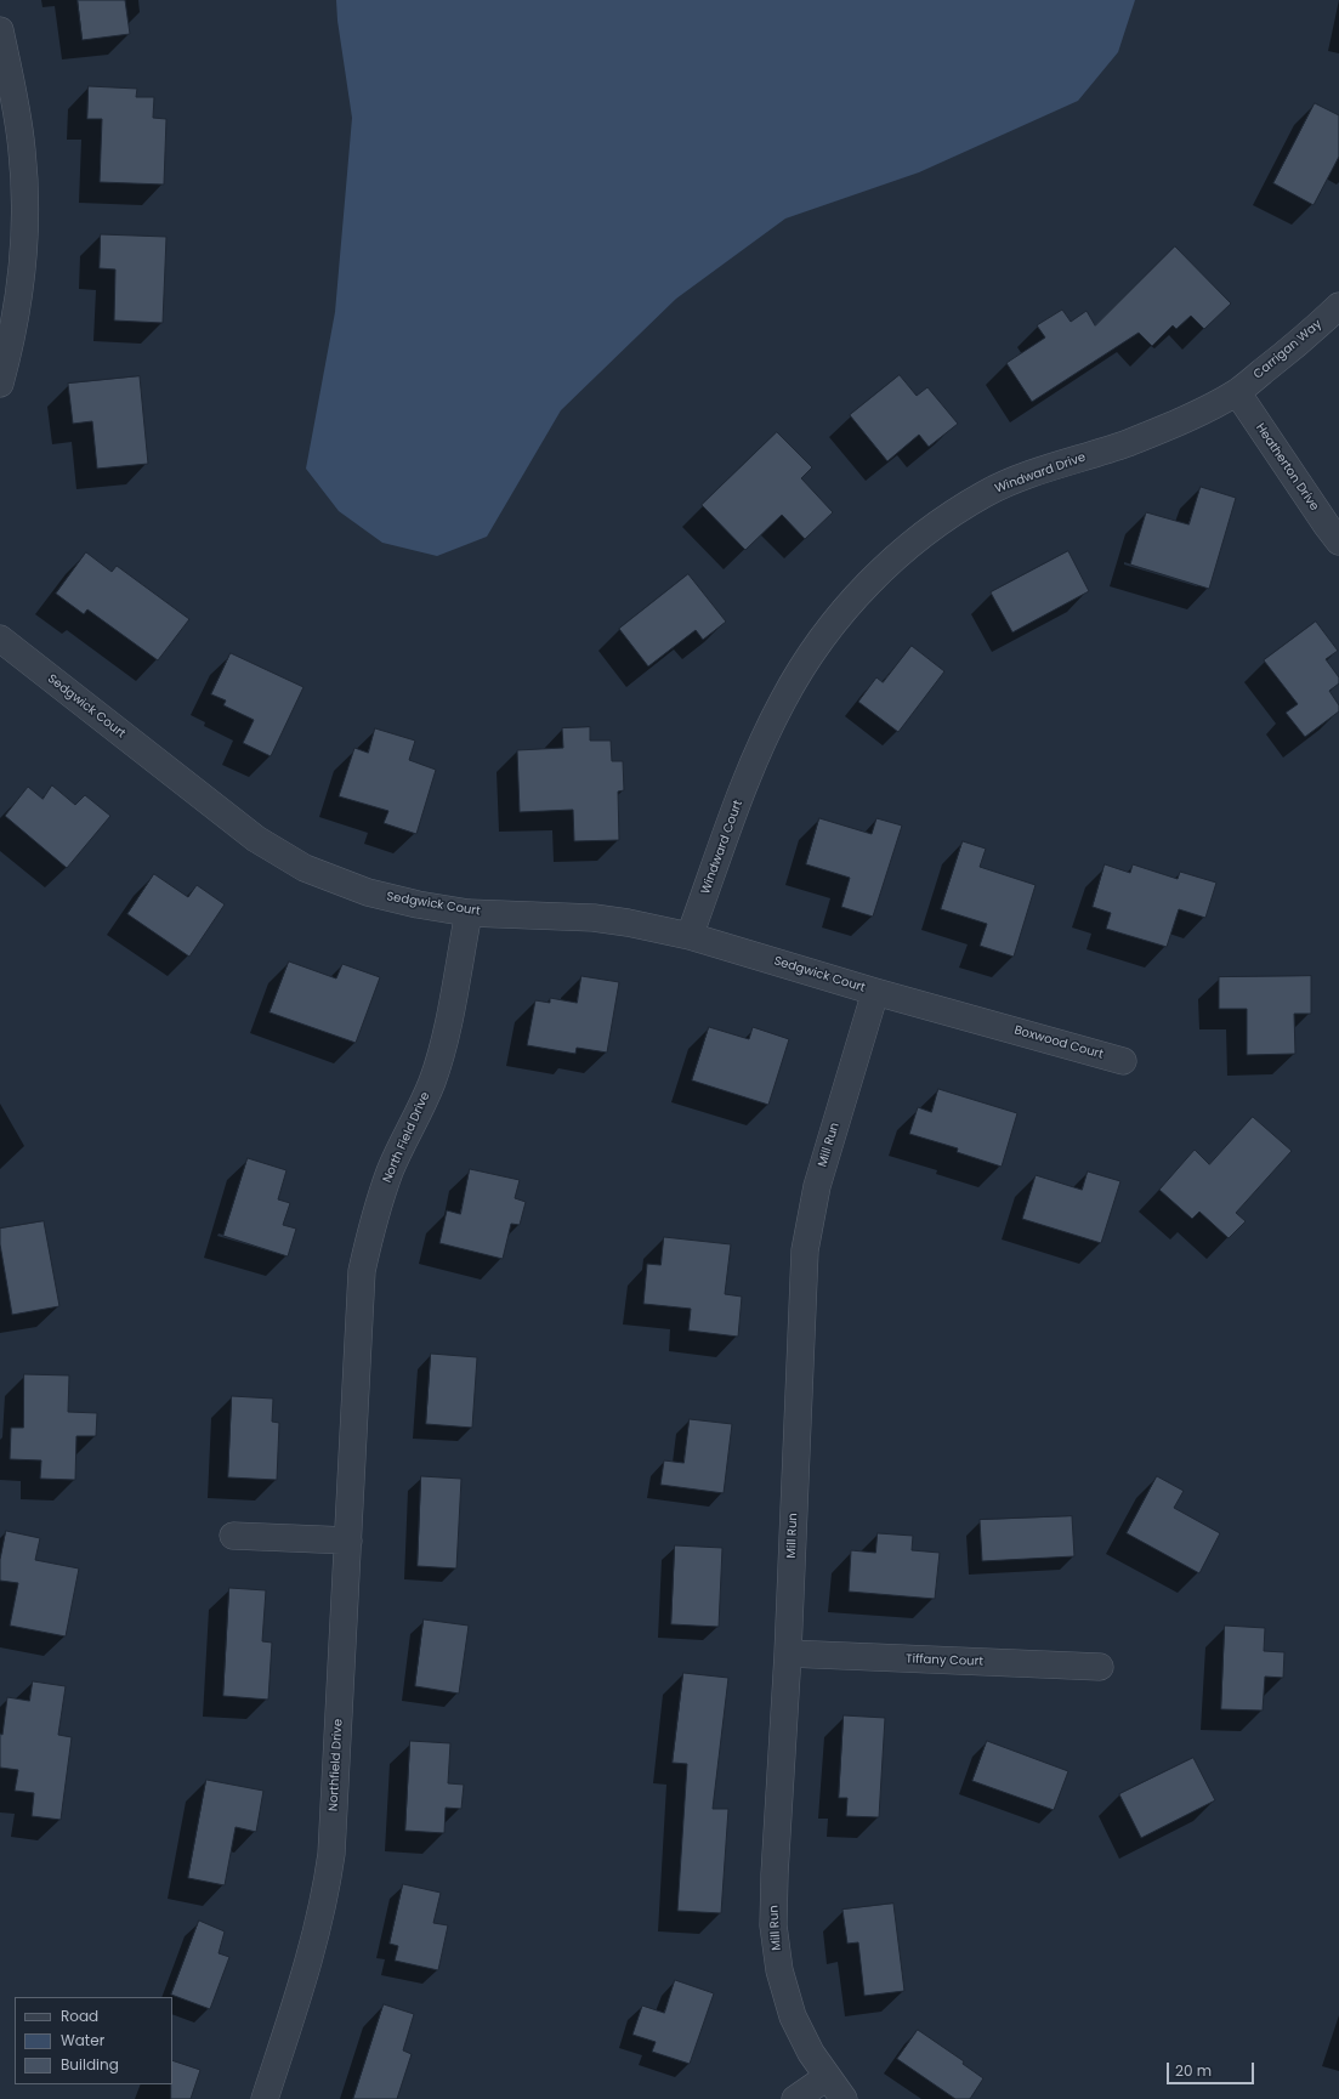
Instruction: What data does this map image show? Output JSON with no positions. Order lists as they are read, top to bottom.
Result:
{
  "streets": {
    "street": [
      "Carrigan Way",
      "Heatherton Drive",
      "Windward Drive",
      "Sedgwick Court",
      "Windward Court",
      "Boxwood Court",
      "North Field Drive",
      "Mill Run",
      "Tiffany Court",
      "Northfield Drive"
    ]
  },
  "crossings": [
    ["Carrigan Way", "Heatherton Drive"],
    ["Carrigan Way", "Windward Drive"],
    ["Heatherton Drive", "Windward Drive"],
    ["Windward Drive", "Windward Court"],
    ["Sedgwick Court", "Windward Court"],
    ["Sedgwick Court", "Boxwood Court"],
    ["Sedgwick Court", "North Field Drive"],
    ["Sedgwick Court", "Mill Run"],
    ["North Field Drive", "Northfield Drive"],
    ["Mill Run", "Tiffany Court"]
  ],
  "legend": ["Road", "Water", "Building"],
  "scale_bar": "20 m"
}
